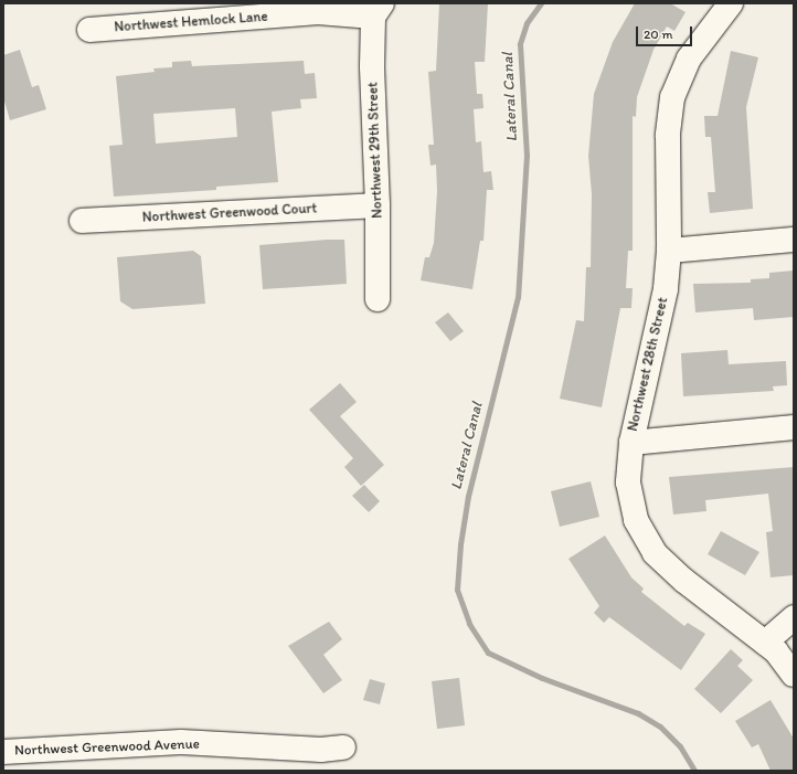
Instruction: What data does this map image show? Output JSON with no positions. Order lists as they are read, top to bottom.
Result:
{
  "streets": {
    "street": [
      "Northwest Hemlock Lane",
      "Northwest 29th Street",
      "Northwest Greenwood Court",
      "Northwest 28th Street",
      "Northwest Greenwood Avenue"
    ]
  },
  "crossings": [
    ["Northwest Hemlock Lane", "Northwest 29th Street"],
    ["Northwest 29th Street", "Northwest Greenwood Court"]
  ],
  "water": ["Lateral Canal"],
  "scale_bar": "20 m"
}
